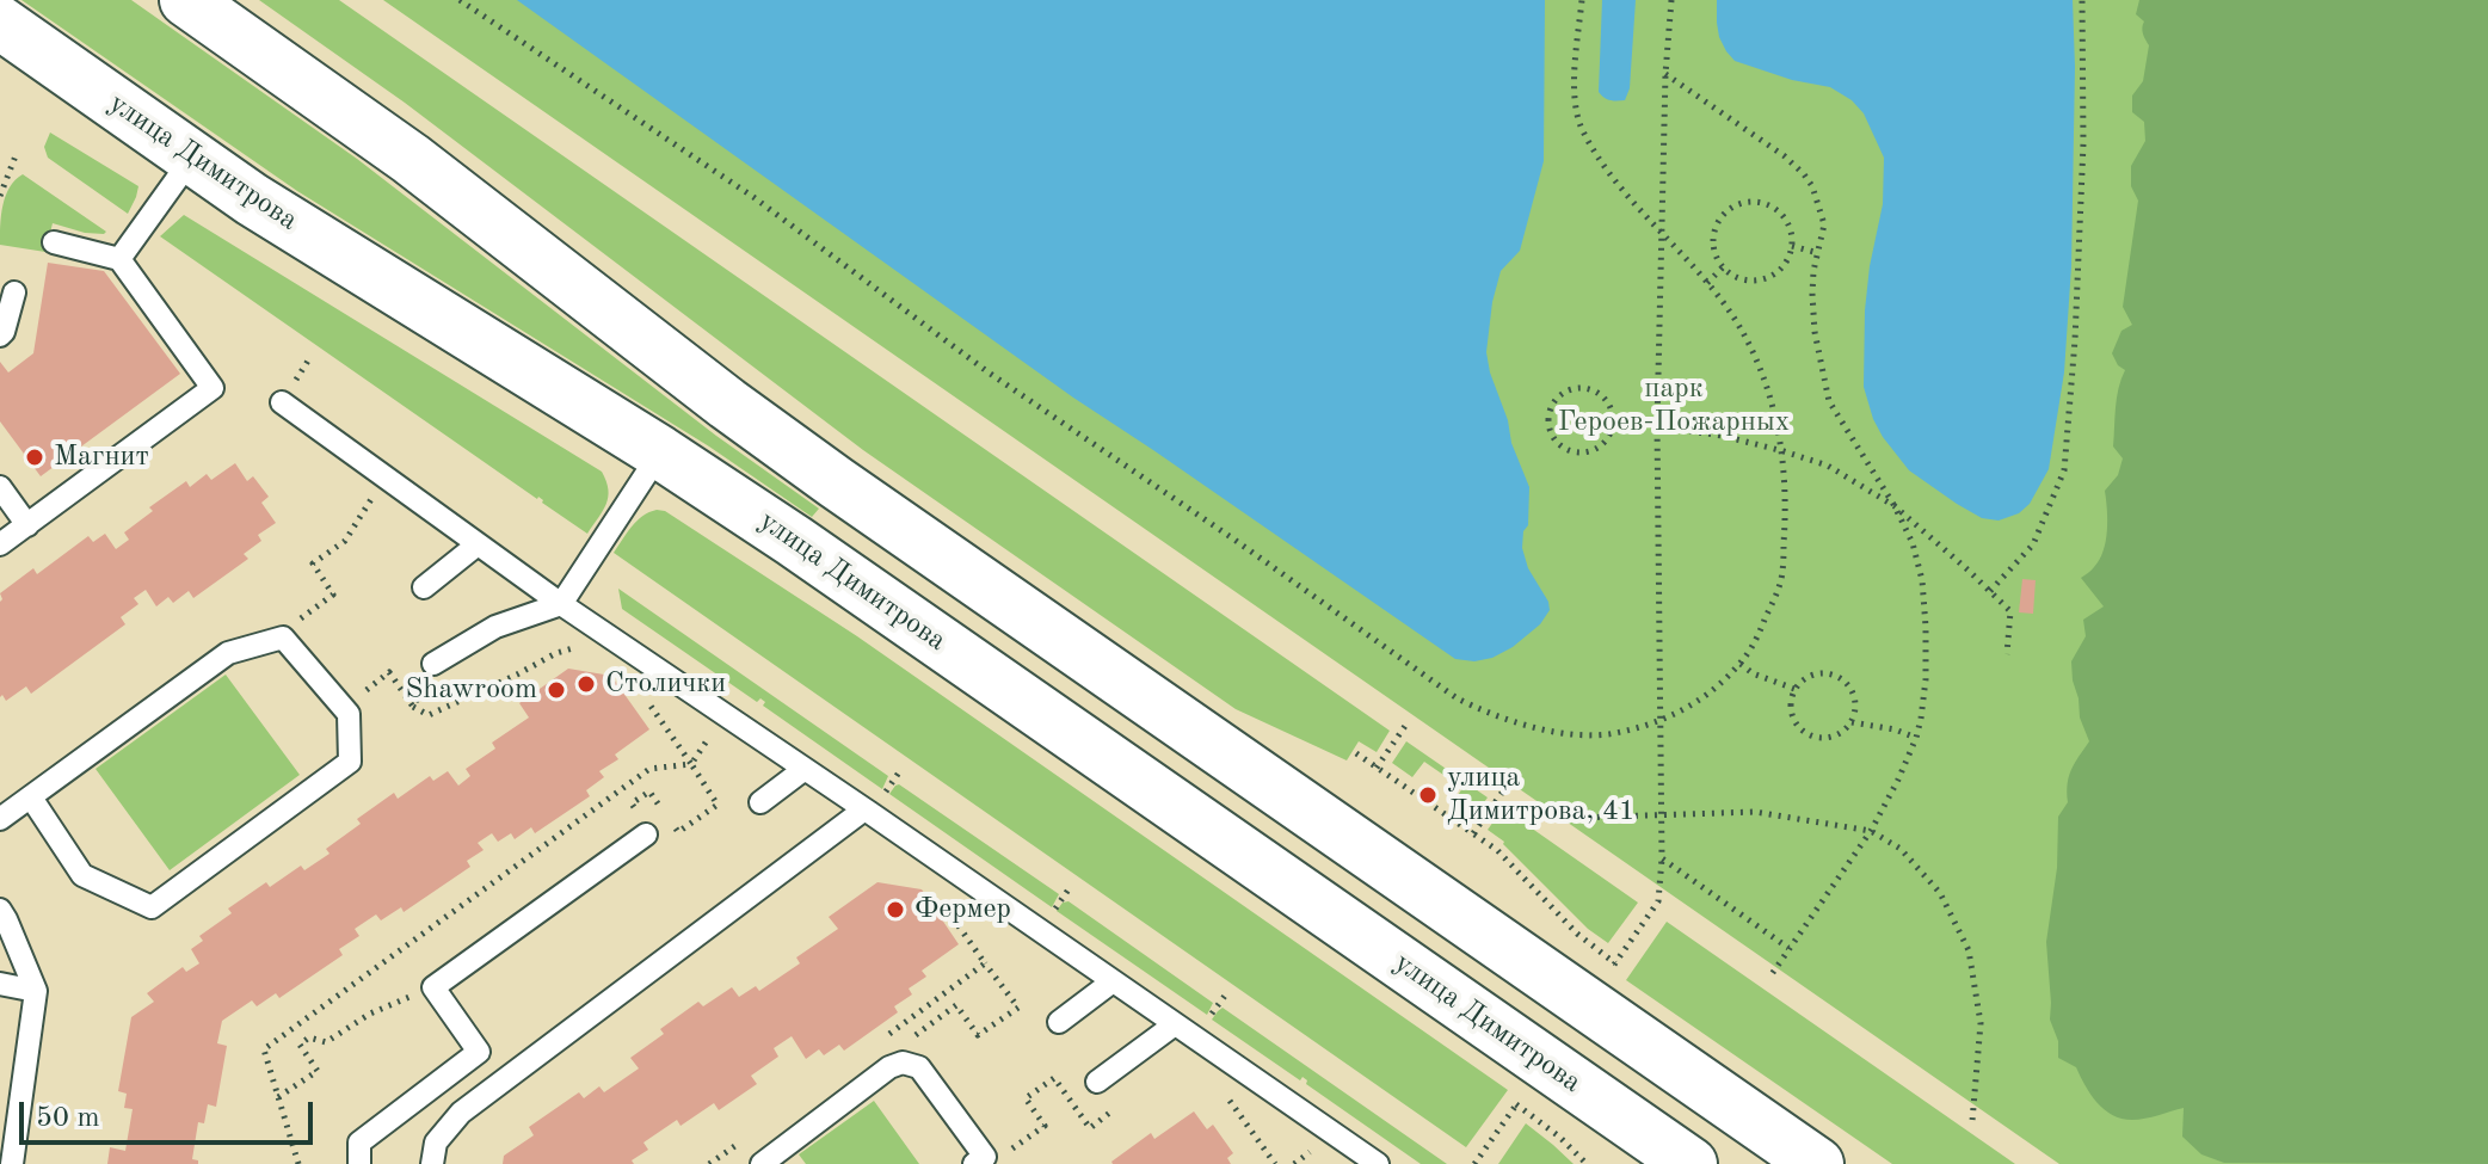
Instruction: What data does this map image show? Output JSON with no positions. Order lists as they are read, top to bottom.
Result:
{
  "streets": {
    "street": ["улица Димитрова"]
  },
  "parks": ["парк Героев-Пожарных"],
  "places": [
    "Магнит",
    "Столички",
    "Shawroom",
    "улица Димитрова, 41",
    "Фермер"
  ],
  "scale_bar": "50 m"
}
